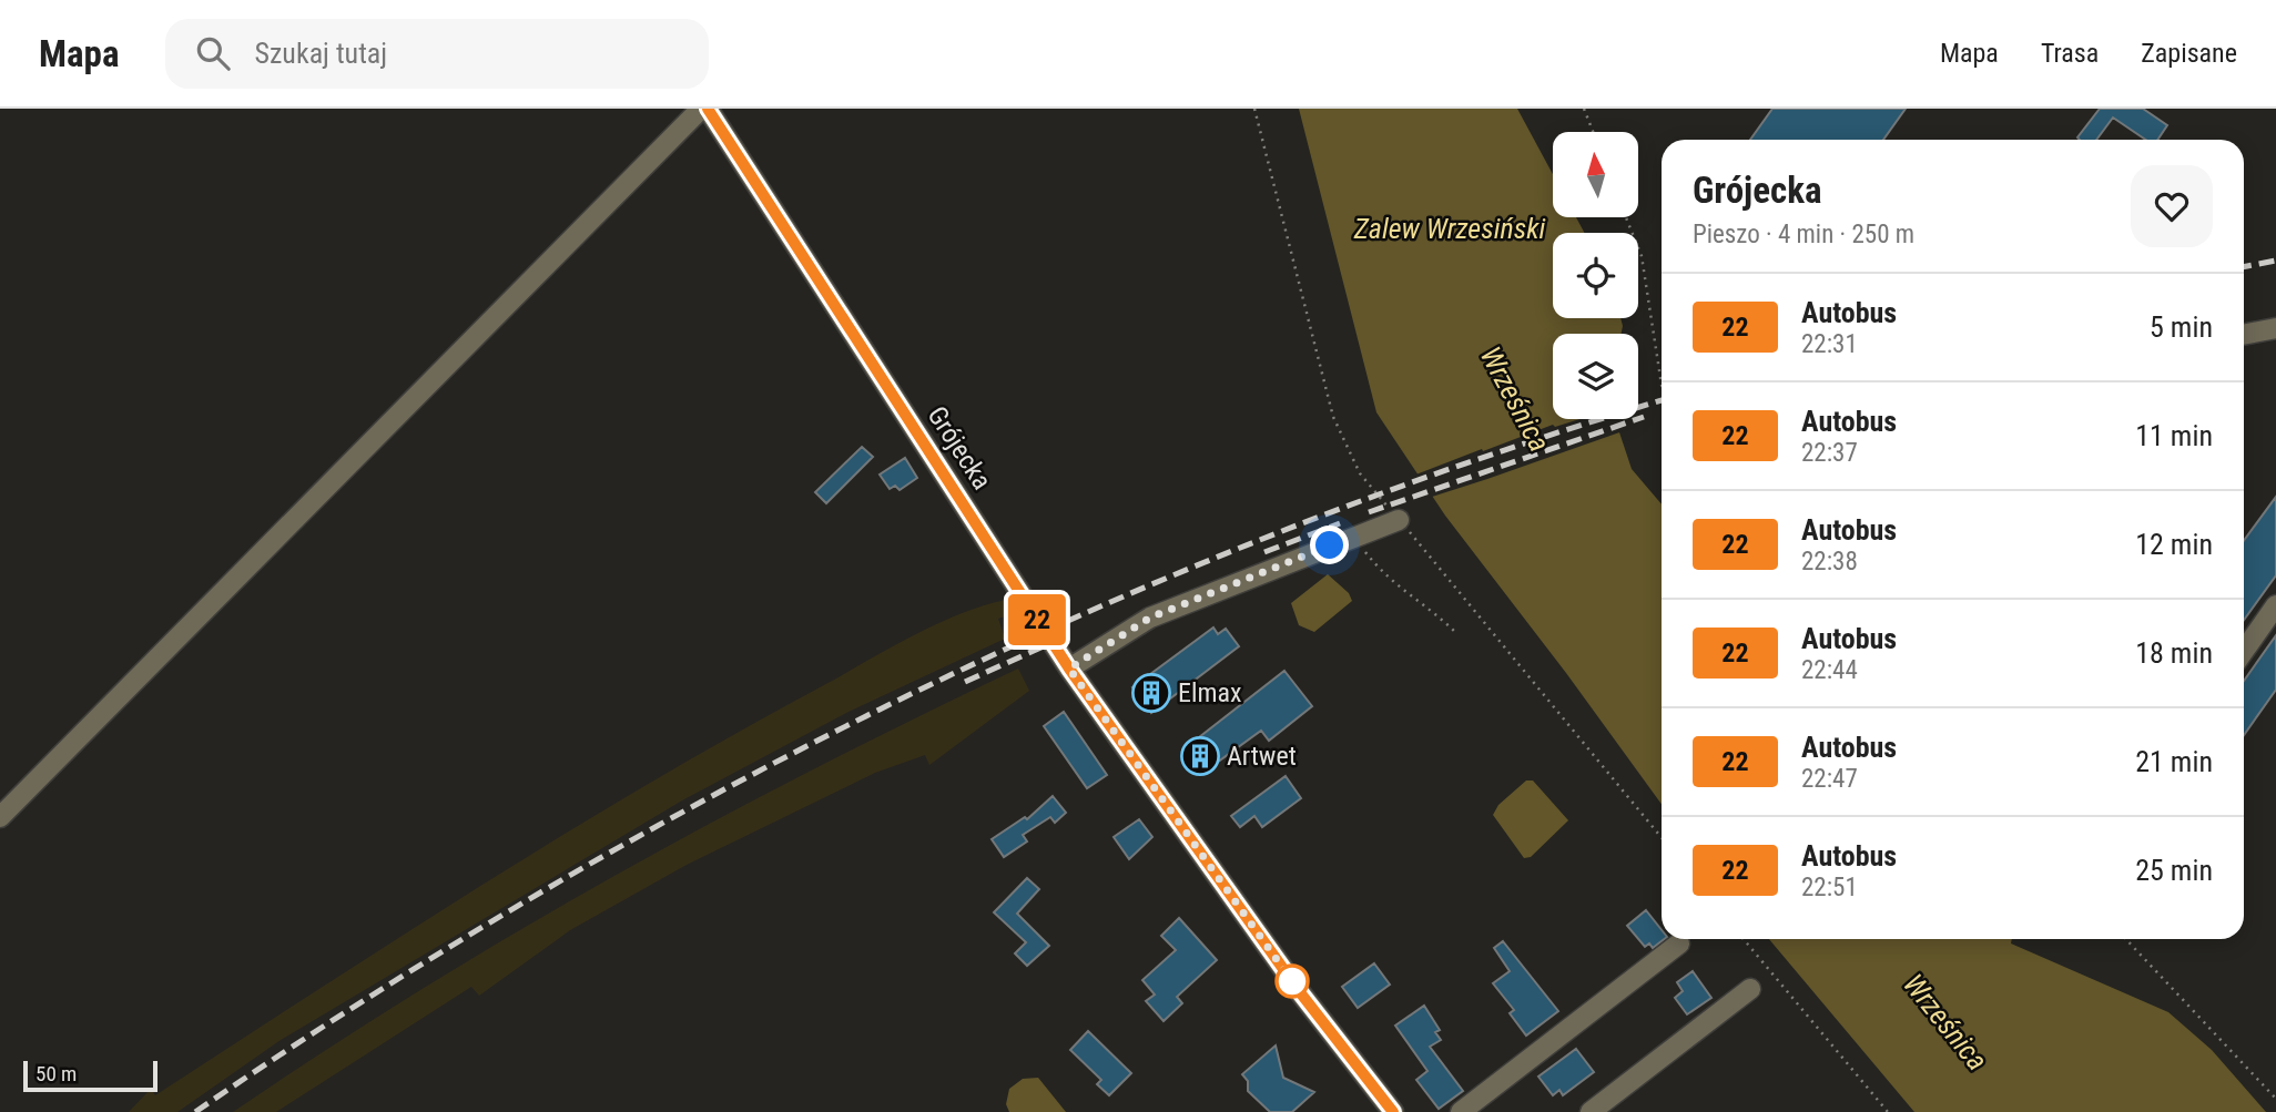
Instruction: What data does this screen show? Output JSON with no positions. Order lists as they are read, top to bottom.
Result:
{
  "streets": {
    "street": ["Grójecka"]
  },
  "water": ["Zalew Wrzesiński", "Wrześnica"],
  "places": {
    "building": ["Elmax", "Artwet"]
  },
  "lines": ["bus line 22"],
  "scale_bar": "50 m",
  "north": "top",
  "page": {
    "header": "Mapa",
    "search": "Szukaj tutaj",
    "nav": ["Mapa", "Trasa", "Zapisane"],
    "on_map": "22",
    "heading": ["Grójecka", "Pieszo · 4 min · 250 m"],
    "list": [
      {
        "mark": "22",
        "name": "Autobus",
        "note": "22:31",
        "value": "5 min"
      },
      {
        "mark": "22",
        "name": "Autobus",
        "note": "22:37",
        "value": "11 min"
      },
      {
        "mark": "22",
        "name": "Autobus",
        "note": "22:38",
        "value": "12 min"
      },
      {
        "mark": "22",
        "name": "Autobus",
        "note": "22:44",
        "value": "18 min"
      },
      {
        "mark": "22",
        "name": "Autobus",
        "note": "22:47",
        "value": "21 min"
      },
      {
        "mark": "22",
        "name": "Autobus",
        "note": "22:51",
        "value": "25 min"
      }
    ],
    "scale": "50 m"
  }
}
